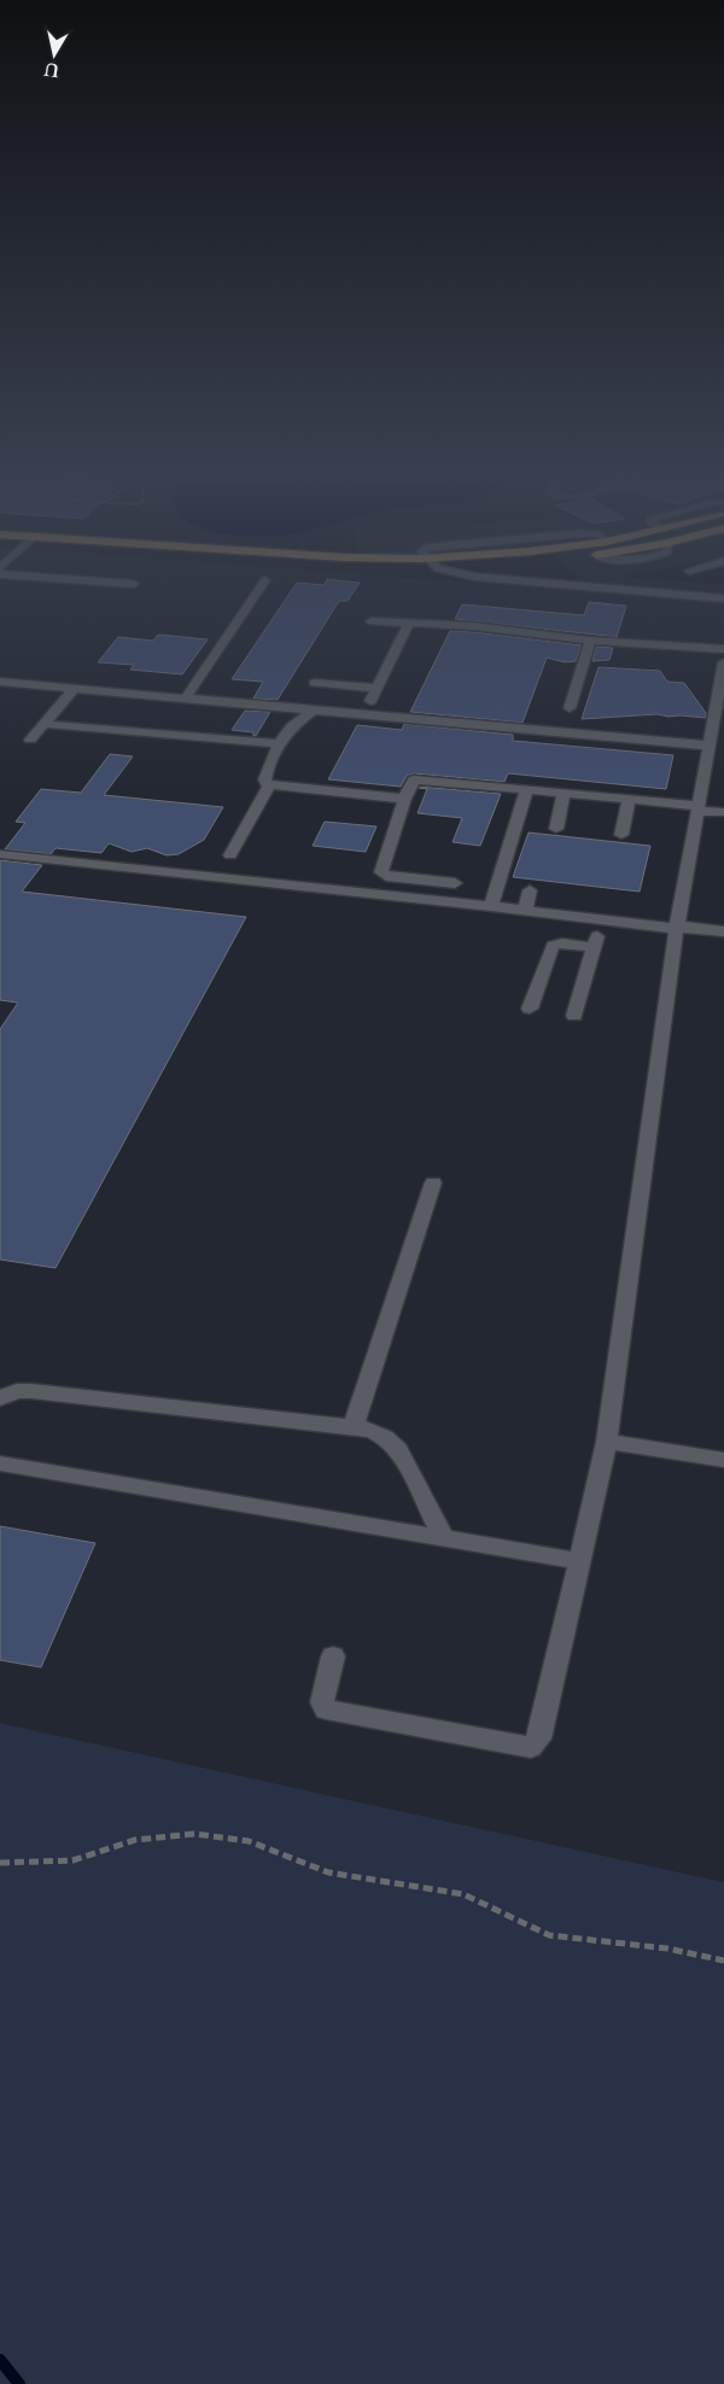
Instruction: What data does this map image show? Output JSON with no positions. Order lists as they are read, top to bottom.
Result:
{
  "north": "bottom"
}
